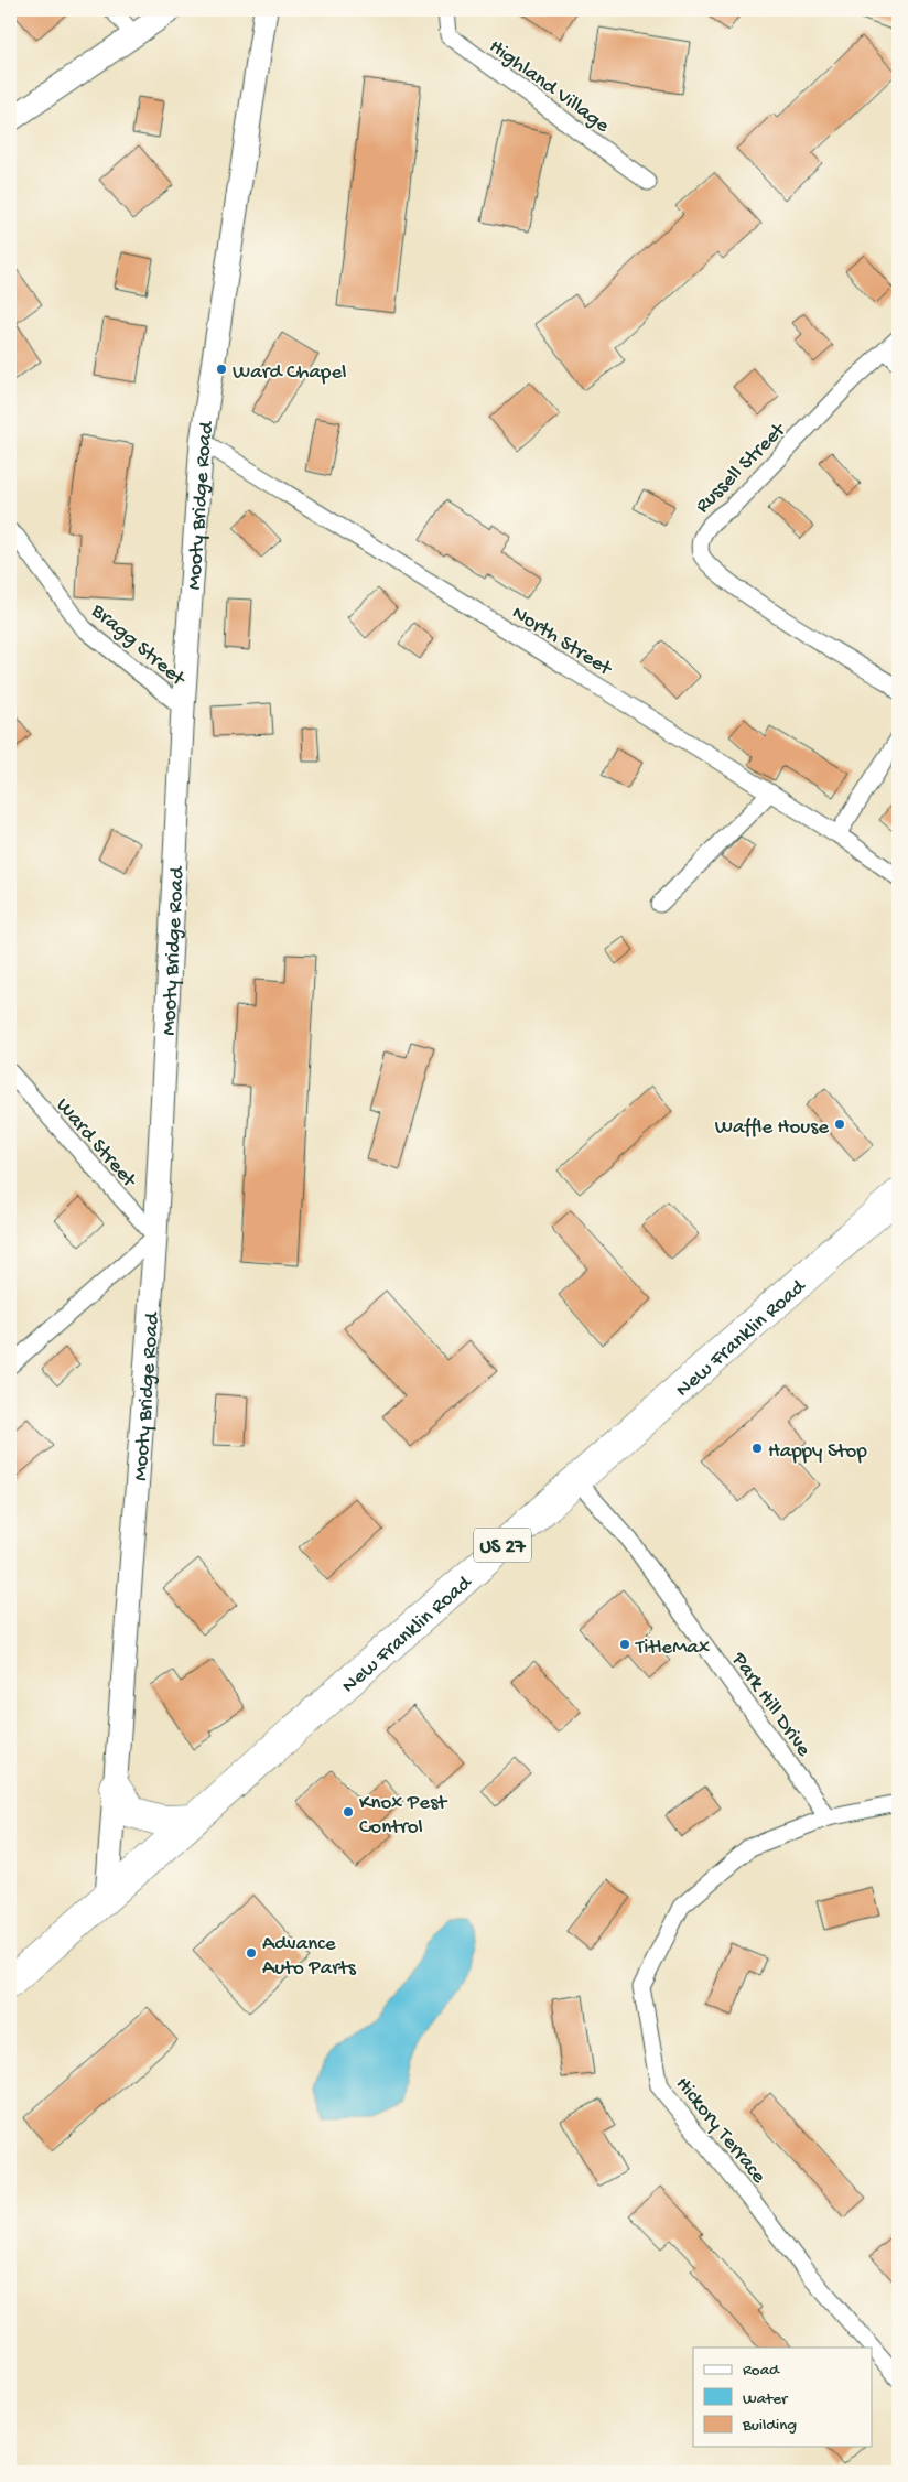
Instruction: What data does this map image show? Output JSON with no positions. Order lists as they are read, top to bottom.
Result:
{
  "streets": {
    "highway": ["New Franklin Road", "US 27"],
    "street": [
      "Highland Village",
      "Russell Street",
      "Mooty Bridge Road",
      "North Street",
      "Bragg Street",
      "Ward Street",
      "Park Hill Drive",
      "Hickory Terrace"
    ]
  },
  "crossings": [
    ["Mooty Bridge Road", "North Street"],
    ["Mooty Bridge Road", "Bragg Street"],
    ["Mooty Bridge Road", "Ward Street"],
    ["Mooty Bridge Road", "New Franklin Road"],
    ["New Franklin Road", "Park Hill Drive"],
    ["Park Hill Drive", "Hickory Terrace"]
  ],
  "places": [
    "Ward Chapel",
    "Waffle House",
    "Happy Stop",
    "TitleMax",
    "Knox Pest Control",
    "Advance Auto Parts"
  ],
  "legend": ["Road", "Water", "Building"]
}
